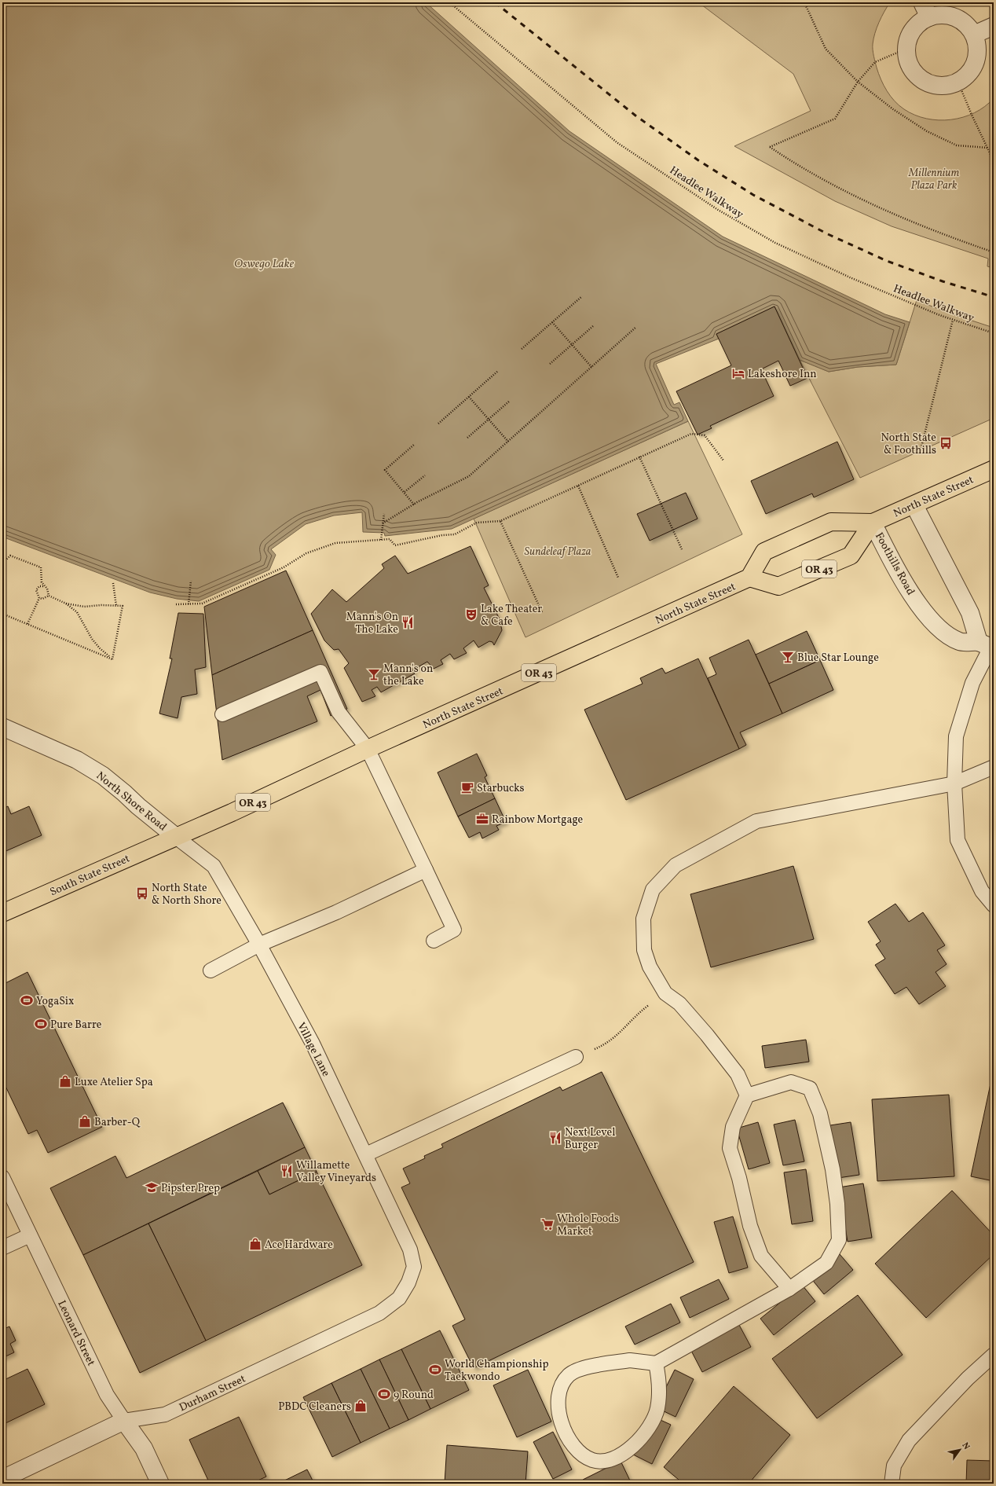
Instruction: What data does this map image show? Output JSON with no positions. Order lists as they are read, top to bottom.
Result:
{
  "streets": {
    "main road": ["North State Street", "OR 43", "South State Street"],
    "street": [
      "Foothills Road",
      "North Shore Road",
      "Leonard Street",
      "Durham Street"
    ],
    "lane": ["Village Lane"],
    "path": ["Headlee Walkway"]
  },
  "crossings": [
    ["North State Street", "Foothills Road"],
    ["North State Street", "OR 43"],
    ["North State Street", "North Shore Road"],
    ["North State Street", "South State Street"],
    ["North State Street", "Village Lane"],
    ["Foothills Road", "OR 43"],
    ["North Shore Road", "South State Street"],
    ["North Shore Road", "Village Lane"],
    ["South State Street", "Village Lane"],
    ["Village Lane", "Durham Street"],
    ["Leonard Street", "Durham Street"]
  ],
  "water": ["Oswego Lake"],
  "parks": ["Millennium Plaza Park", "Sundeleaf Plaza"],
  "places": {
    "hotel": ["Lakeshore Inn"],
    "bus stop": ["North State & Foothills", "North State & North Shore"],
    "theatre": ["Lake Theater & Cafe"],
    "restaurant": ["Mann's On The Lake", "Next Level Burger", "Willamette Valley Vineyards"],
    "bar": ["Blue Star Lounge", "Mann's on the Lake"],
    "cafe": ["Starbucks"],
    "office": ["Rainbow Mortgage"],
    "sports": [
      "YogaSix",
      "Pure Barre",
      "World Championship Taekwondo",
      "9 Round"
    ],
    "shop": [
      "Luxe Atelier Spa",
      "Barber-Q",
      "Ace Hardware",
      "PBDC Cleaners"
    ],
    "school or university": ["Pipster Prep"],
    "supermarket": ["Whole Foods Market"]
  },
  "north": "top right"
}
